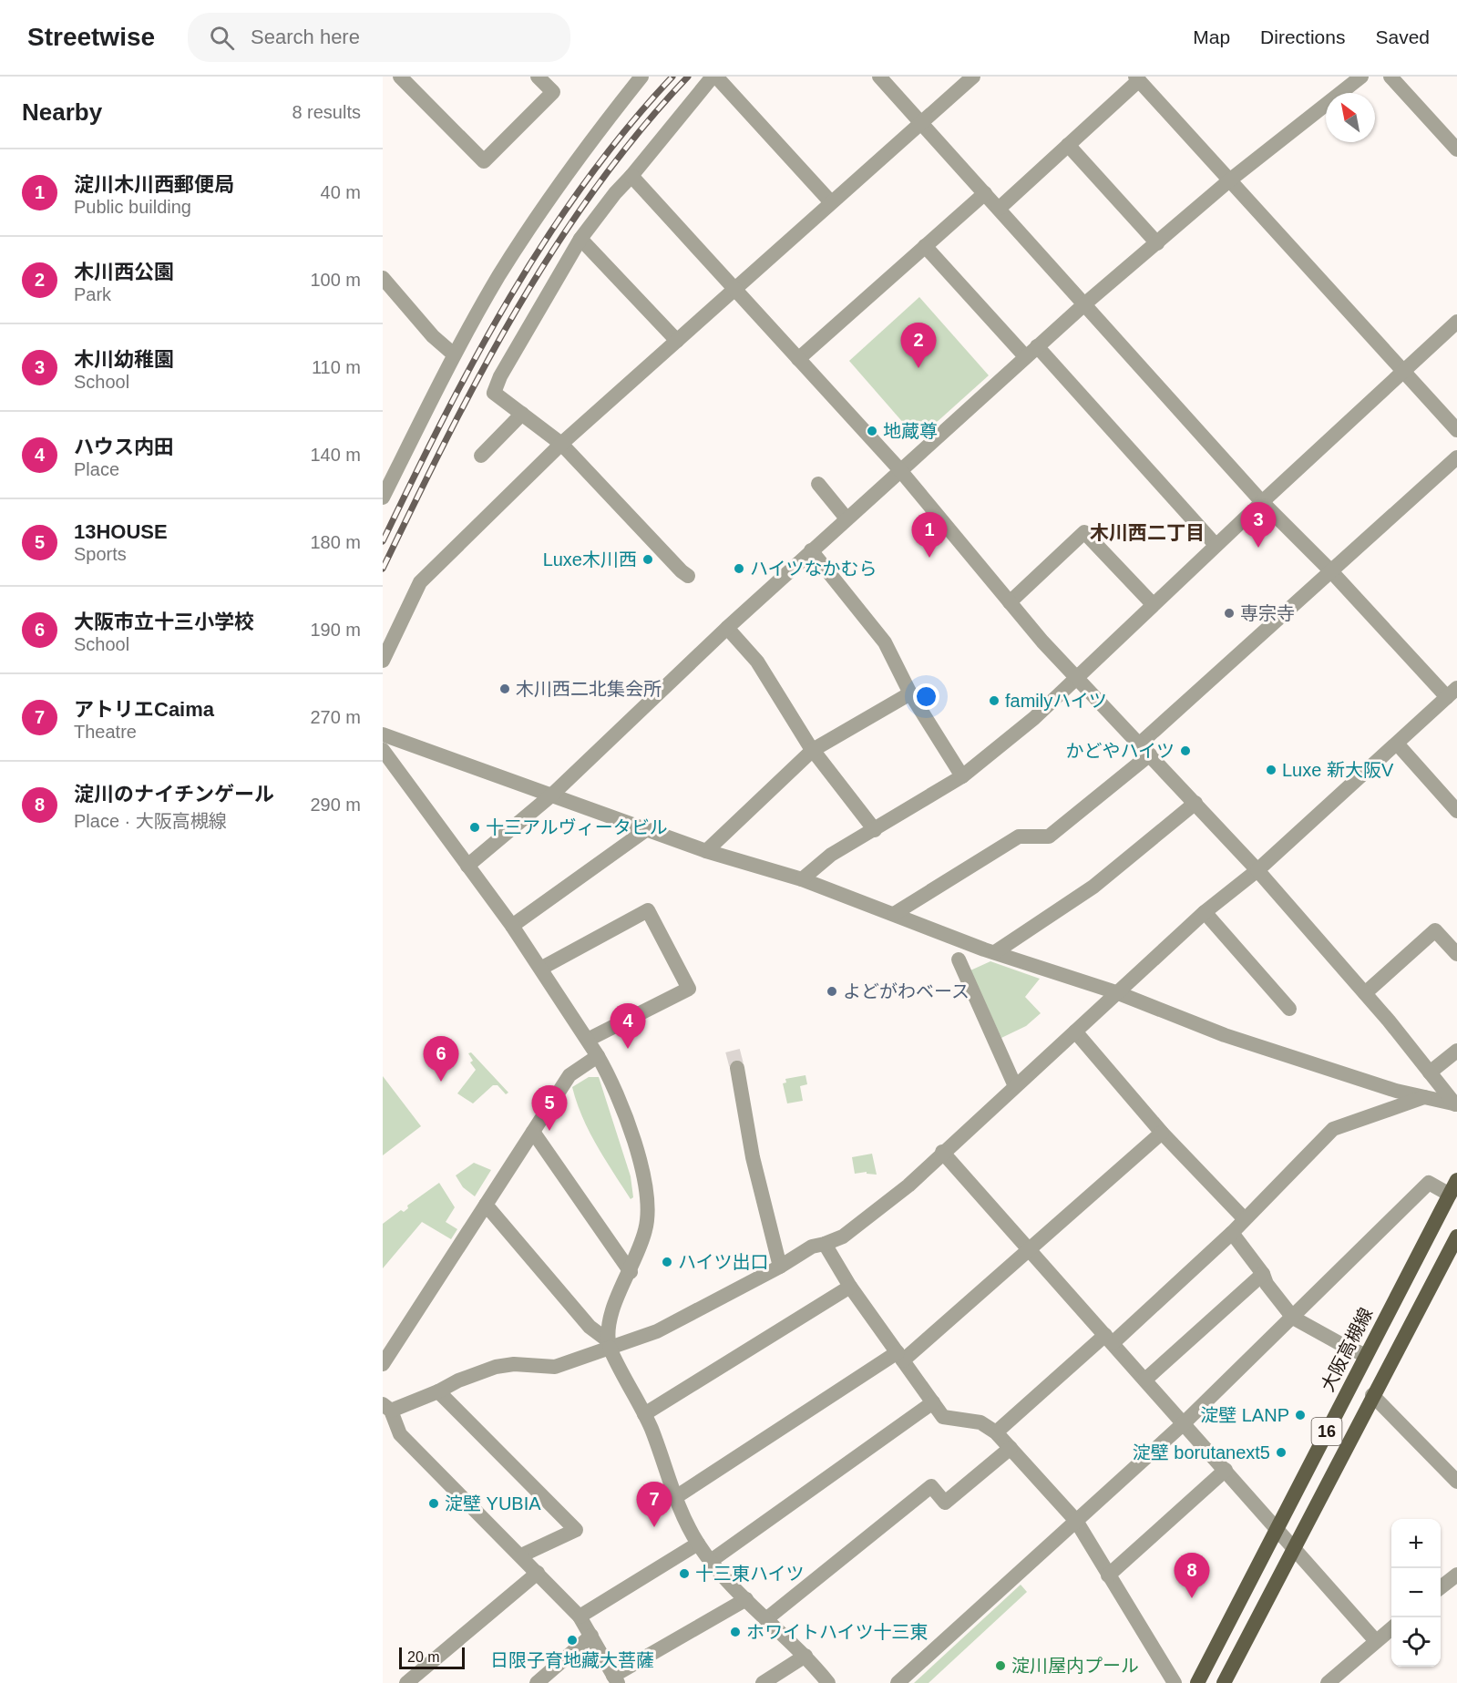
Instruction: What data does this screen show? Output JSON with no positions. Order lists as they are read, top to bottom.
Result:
{
  "streets": {
    "main road": ["大阪高槻線", "16"]
  },
  "districts": ["木川西二丁目"],
  "places": [
    "地蔵尊",
    "Luxe木川西",
    "ハイツなかむら",
    "専宗寺",
    "木川西二北集会所",
    "familyハイツ",
    "かどやハイツ",
    "Luxe 新大阪V",
    "十三アルヴィータビル",
    "よどがわベース",
    "ハイツ出口",
    "淀壁 LANP",
    "淀壁 borutanext5",
    "淀壁 YUBIA",
    "十三東ハイツ",
    "ホワイトハイツ十三東",
    "日限子育地藏大菩薩",
    "淀川屋内プール"
  ],
  "scale_bar": "20 m",
  "north": "top left",
  "page": {
    "header": "Streetwise",
    "search": "Search here",
    "nav": ["Map", "Directions", "Saved"],
    "heading": ["Nearby", "8 results"],
    "list": [
      {
        "mark": "1",
        "name": "淀川木川西郵便局",
        "note": "Public building",
        "value": "40 m"
      },
      {
        "mark": "2",
        "name": "木川西公園",
        "note": "Park",
        "value": "100 m"
      },
      {
        "mark": "3",
        "name": "木川幼稚園",
        "note": "School",
        "value": "110 m"
      },
      {
        "mark": "4",
        "name": "ハウス内田",
        "note": "Place",
        "value": "140 m"
      },
      {
        "mark": "5",
        "name": "13HOUSE",
        "note": "Sports",
        "value": "180 m"
      },
      {
        "mark": "6",
        "name": "大阪市立十三小学校",
        "note": "School",
        "value": "190 m"
      },
      {
        "mark": "7",
        "name": "アトリエCaima",
        "note": "Theatre",
        "value": "270 m"
      },
      {
        "mark": "8",
        "name": "淀川のナイチンゲール",
        "note": "Place · 大阪高槻線",
        "value": "290 m"
      }
    ],
    "pins": [
      "2",
      "3",
      "1",
      "4",
      "6",
      "5",
      "7",
      "8"
    ],
    "map_buttons": ["+", "−"],
    "scale": "20 m"
  }
}
